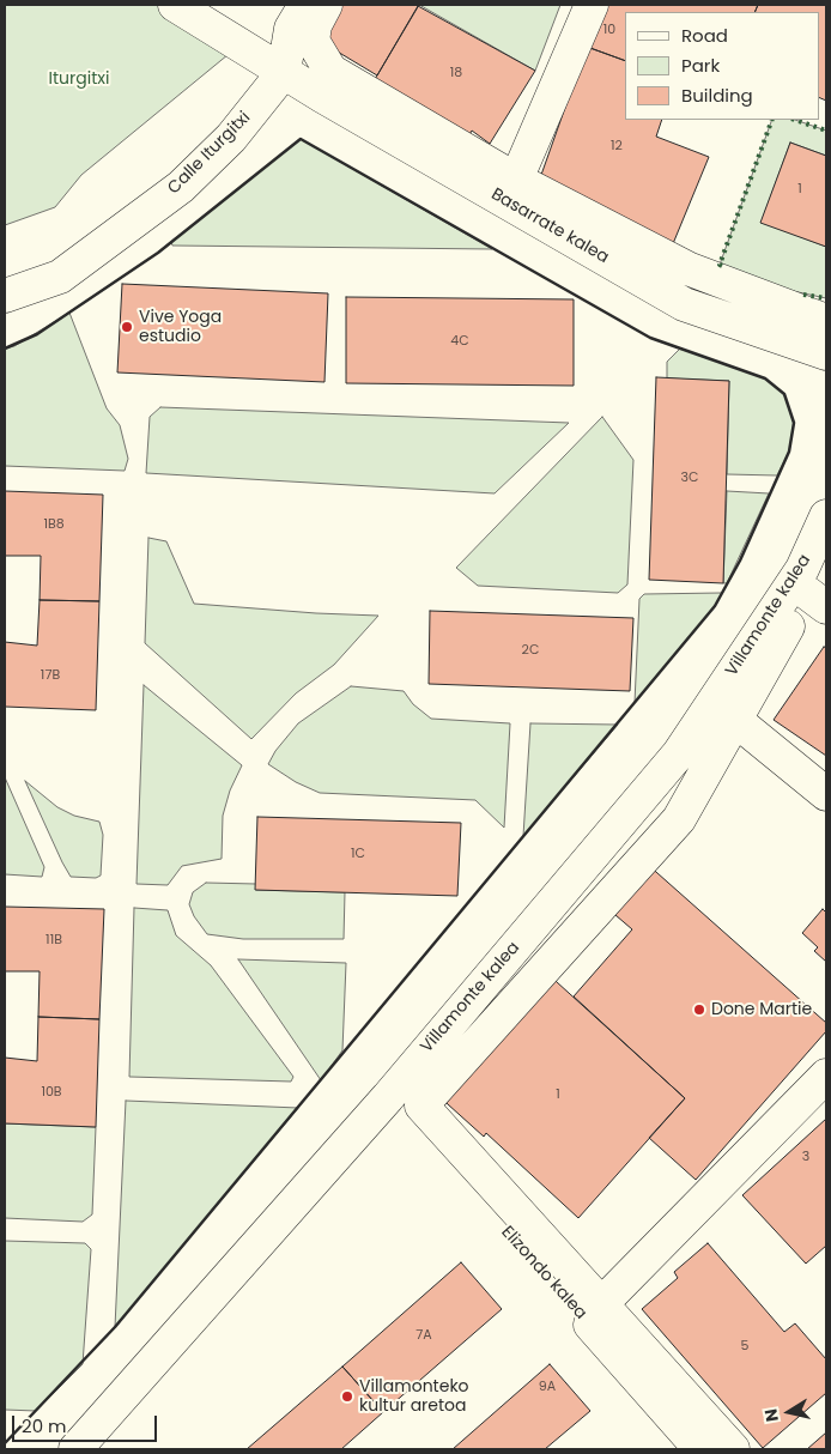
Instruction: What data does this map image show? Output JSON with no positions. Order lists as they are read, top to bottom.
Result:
{
  "streets": {
    "street": [
      "Calle Iturgitxi",
      "Basarrate kalea",
      "Villamonte kalea",
      "Elizondo kalea"
    ]
  },
  "crossings": [
    ["Calle Iturgitxi", "Basarrate kalea"],
    ["Villamonte kalea", "Elizondo kalea"]
  ],
  "parks": ["Iturgitxi"],
  "places": ["Vive Yoga estudio", "Done Martie", "Villamonteko kultur aretoa"],
  "house_numbers": [
    "10",
    "18",
    "12",
    "1",
    "4C",
    "3C",
    "1B8",
    "2C",
    "17B",
    "1C",
    "11B",
    "10B",
    "1",
    "3",
    "7A",
    "5",
    "9A"
  ],
  "legend": ["Road", "Park", "Building"],
  "scale_bar": "20 m",
  "north": "left"
}
